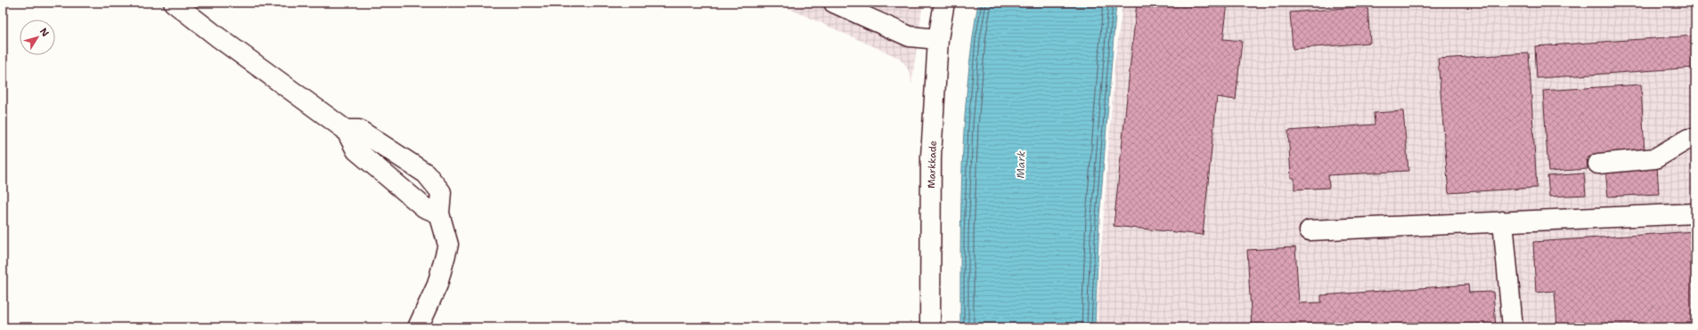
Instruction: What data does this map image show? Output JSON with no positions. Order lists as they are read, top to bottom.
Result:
{
  "streets": {
    "street": ["Markkade"]
  },
  "water": ["Mark"],
  "north": "top right"
}
